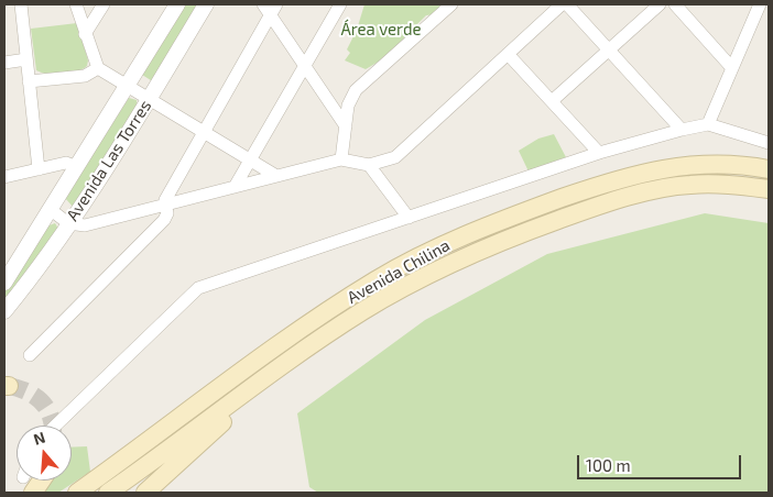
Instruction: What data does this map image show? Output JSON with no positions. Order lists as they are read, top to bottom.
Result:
{
  "streets": {
    "main road": ["Avenida Chilina"],
    "street": ["Avenida Las Torres"]
  },
  "parks": ["Área verde"],
  "scale_bar": "100 m",
  "north": "top"
}
